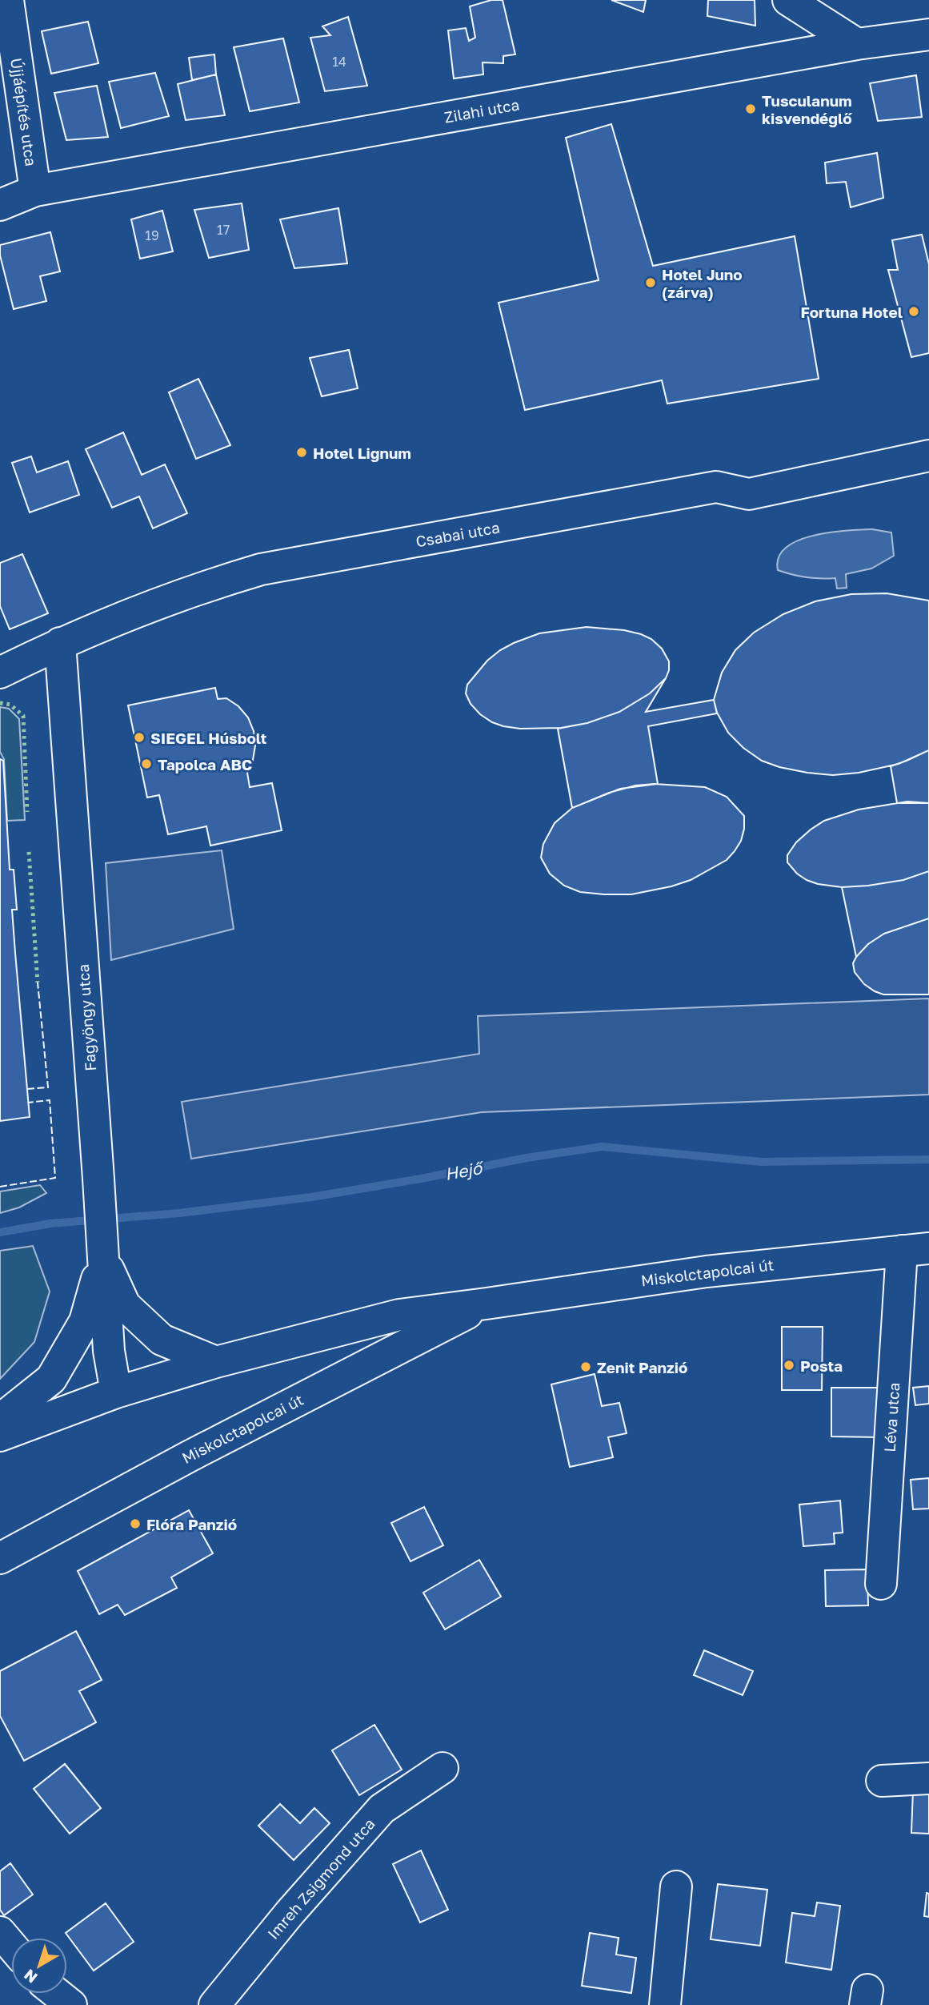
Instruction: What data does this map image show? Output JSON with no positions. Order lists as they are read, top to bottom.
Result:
{
  "streets": {
    "street": [
      "Zilahi utca",
      "Újjáépítés utca",
      "Csabai utca",
      "Fagyöngy utca",
      "Miskolctapolcai út",
      "Léva utca",
      "Imreh Zsigmond utca"
    ]
  },
  "crossings": [
    ["Zilahi utca", "Újjáépítés utca"],
    ["Csabai utca", "Fagyöngy utca"],
    ["Fagyöngy utca", "Miskolctapolcai út"],
    ["Miskolctapolcai út", "Léva utca"]
  ],
  "water": ["Hejő"],
  "places": [
    "Tusculanum kisvendéglő",
    "Hotel Juno (zárva)",
    "Fortuna Hotel",
    "Hotel Lignum",
    "SIEGEL Húsbolt",
    "Tapolca ABC",
    "Posta",
    "Zenit Panzió",
    "Flóra Panzió"
  ],
  "house_numbers": ["14", "17", "19"],
  "north": "bottom left"
}
